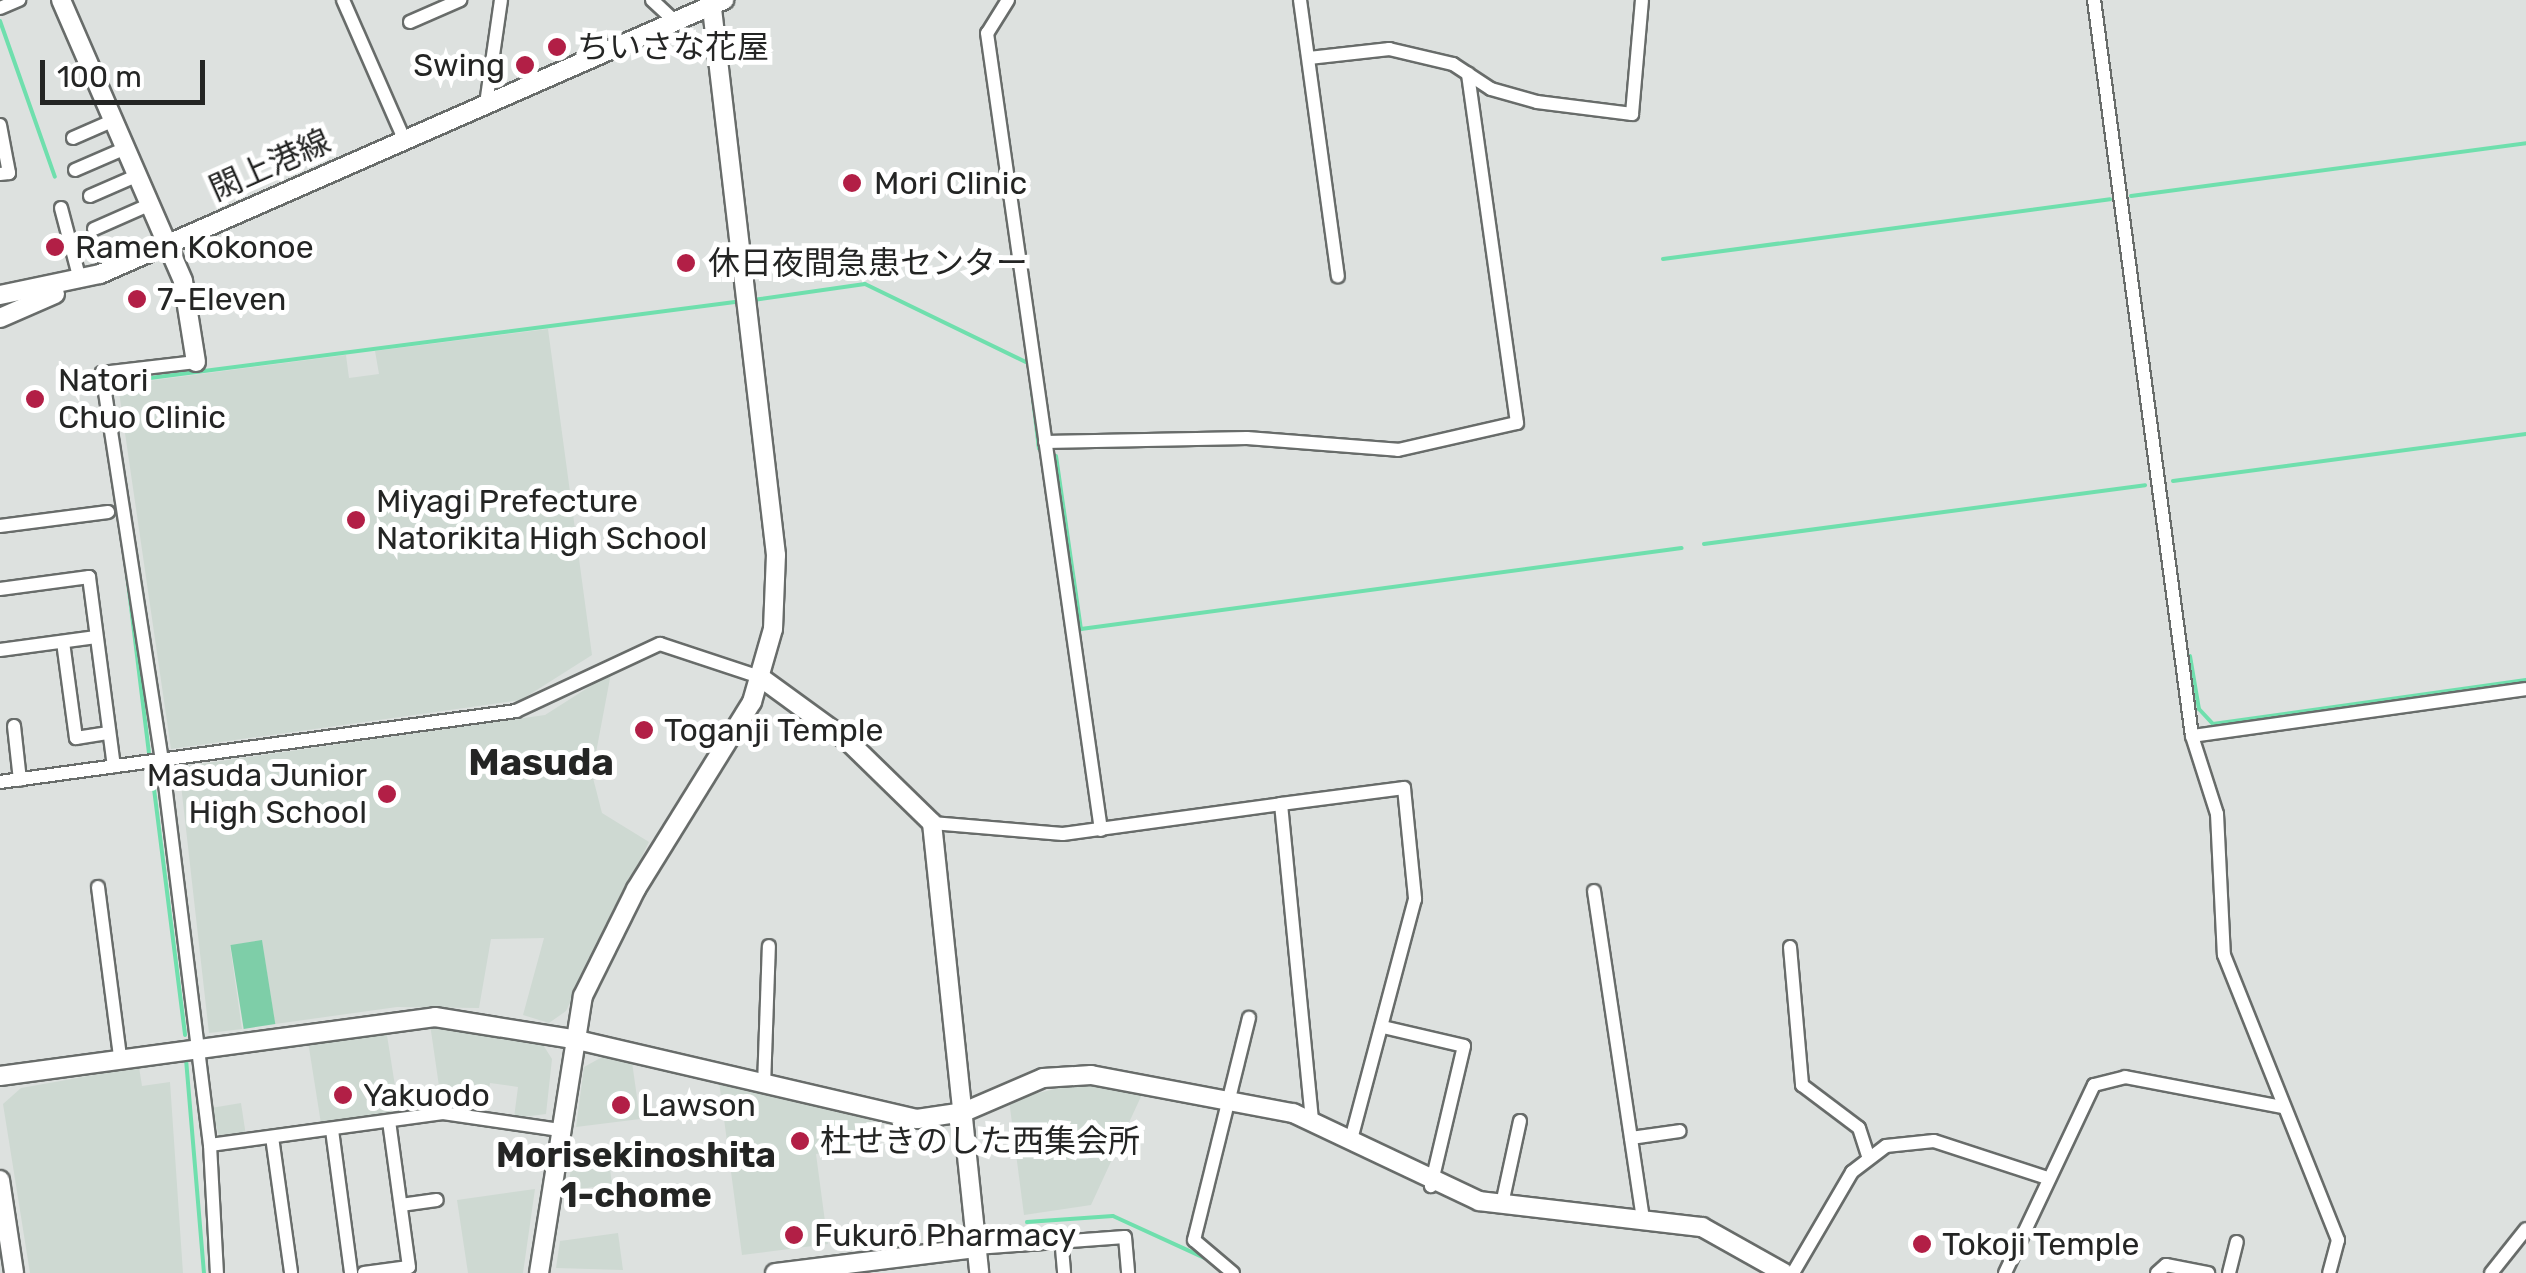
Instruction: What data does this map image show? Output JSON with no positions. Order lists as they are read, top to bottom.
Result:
{
  "streets": {
    "street": ["閖上港線"]
  },
  "districts": ["Masuda", "Morisekinoshita 1-chome"],
  "places": [
    "ちいさな花屋",
    "Swing",
    "Mori Clinic",
    "Ramen Kokonoe",
    "休日夜間急患センター",
    "7-Eleven",
    "Natori Chuo Clinic",
    "Miyagi Prefecture Natorikita High School",
    "Toganji Temple",
    "Masuda Junior High School",
    "Yakuodo",
    "Lawson",
    "杜せきのした西集会所",
    "Fukurō Pharmacy",
    "Tokoji Temple"
  ],
  "scale_bar": "100 m"
}
